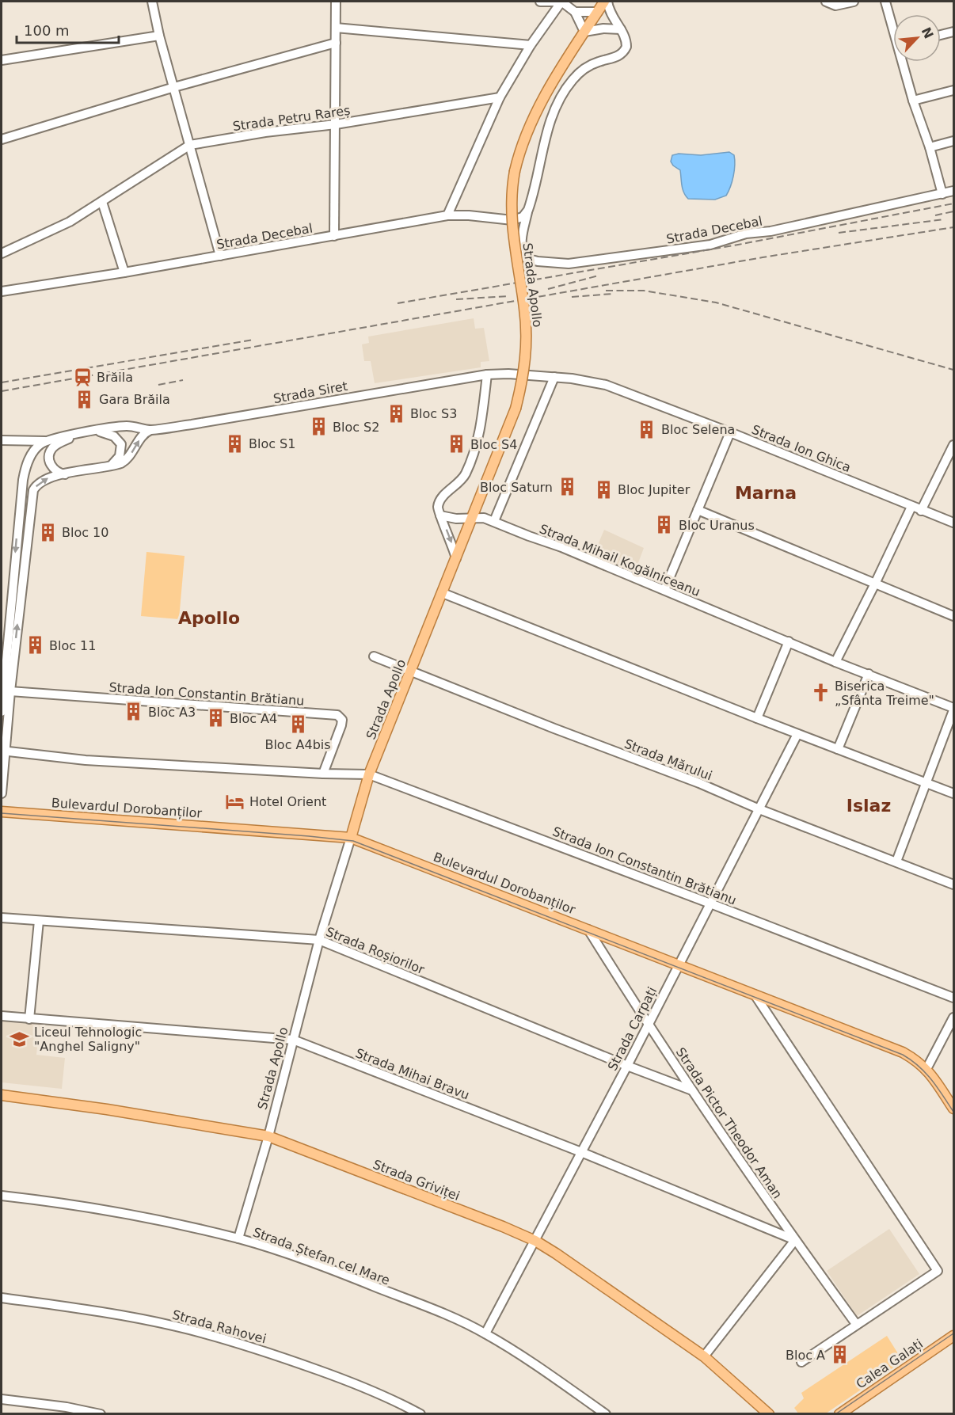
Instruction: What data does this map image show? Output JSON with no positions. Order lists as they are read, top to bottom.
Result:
{
  "streets": {
    "main road": [
      "Strada Apollo",
      "Bulevardul Dorobanților",
      "Strada Griviței",
      "Calea Galați"
    ],
    "street": [
      "Strada Petru Rareș",
      "Strada Decebal",
      "Strada Siret",
      "Strada Ion Ghica",
      "Strada Mihail Kogălniceanu",
      "Strada Ion Constantin Brătianu",
      "Strada Mărului",
      "Strada Roșiorilor",
      "Strada Carpați",
      "Strada Mihai Bravu",
      "Strada Pictor Theodor Aman",
      "Strada Ștefan cel Mare",
      "Strada Rahovei"
    ]
  },
  "crossings": [
    ["Strada Decebal", "Strada Apollo"],
    ["Strada Apollo", "Strada Mihail Kogălniceanu"],
    ["Strada Apollo", "Strada Ion Constantin Brătianu"],
    ["Strada Apollo", "Strada Mărului"],
    ["Strada Apollo", "Bulevardul Dorobanților"],
    ["Strada Apollo", "Strada Roșiorilor"],
    ["Strada Apollo", "Strada Mihai Bravu"],
    ["Strada Apollo", "Strada Griviței"],
    ["Strada Apollo", "Strada Ștefan cel Mare"],
    ["Strada Siret", "Strada Ion Ghica"],
    ["Strada Ion Constantin Brătianu", "Strada Carpați"],
    ["Strada Mărului", "Strada Carpați"],
    ["Bulevardul Dorobanților", "Strada Carpați"],
    ["Bulevardul Dorobanților", "Strada Pictor Theodor Aman"],
    ["Strada Roșiorilor", "Strada Carpați"],
    ["Strada Roșiorilor", "Strada Pictor Theodor Aman"],
    ["Strada Carpați", "Strada Mihai Bravu"],
    ["Strada Carpați", "Strada Pictor Theodor Aman"],
    ["Strada Carpați", "Strada Griviței"],
    ["Strada Carpați", "Strada Ștefan cel Mare"],
    ["Strada Mihai Bravu", "Strada Pictor Theodor Aman"]
  ],
  "districts": ["Marna", "Apollo", "Islaz"],
  "places": {
    "station": ["Brăila"],
    "building": [
      "Gara Brăila",
      "Bloc S3",
      "Bloc S2",
      "Bloc Selena",
      "Bloc S1",
      "Bloc S4",
      "Bloc Saturn",
      "Bloc Jupiter",
      "Bloc Uranus",
      "Bloc 10",
      "Bloc 11",
      "Bloc A3",
      "Bloc A4",
      "Bloc A4bis",
      "Bloc A"
    ],
    "church": ["Biserica „Sfânta Treime\""],
    "hotel": ["Hotel Orient"],
    "school or university": ["Liceul Tehnologic \"Anghel Saligny\""]
  },
  "scale_bar": "100 m",
  "north": "top right"
}
